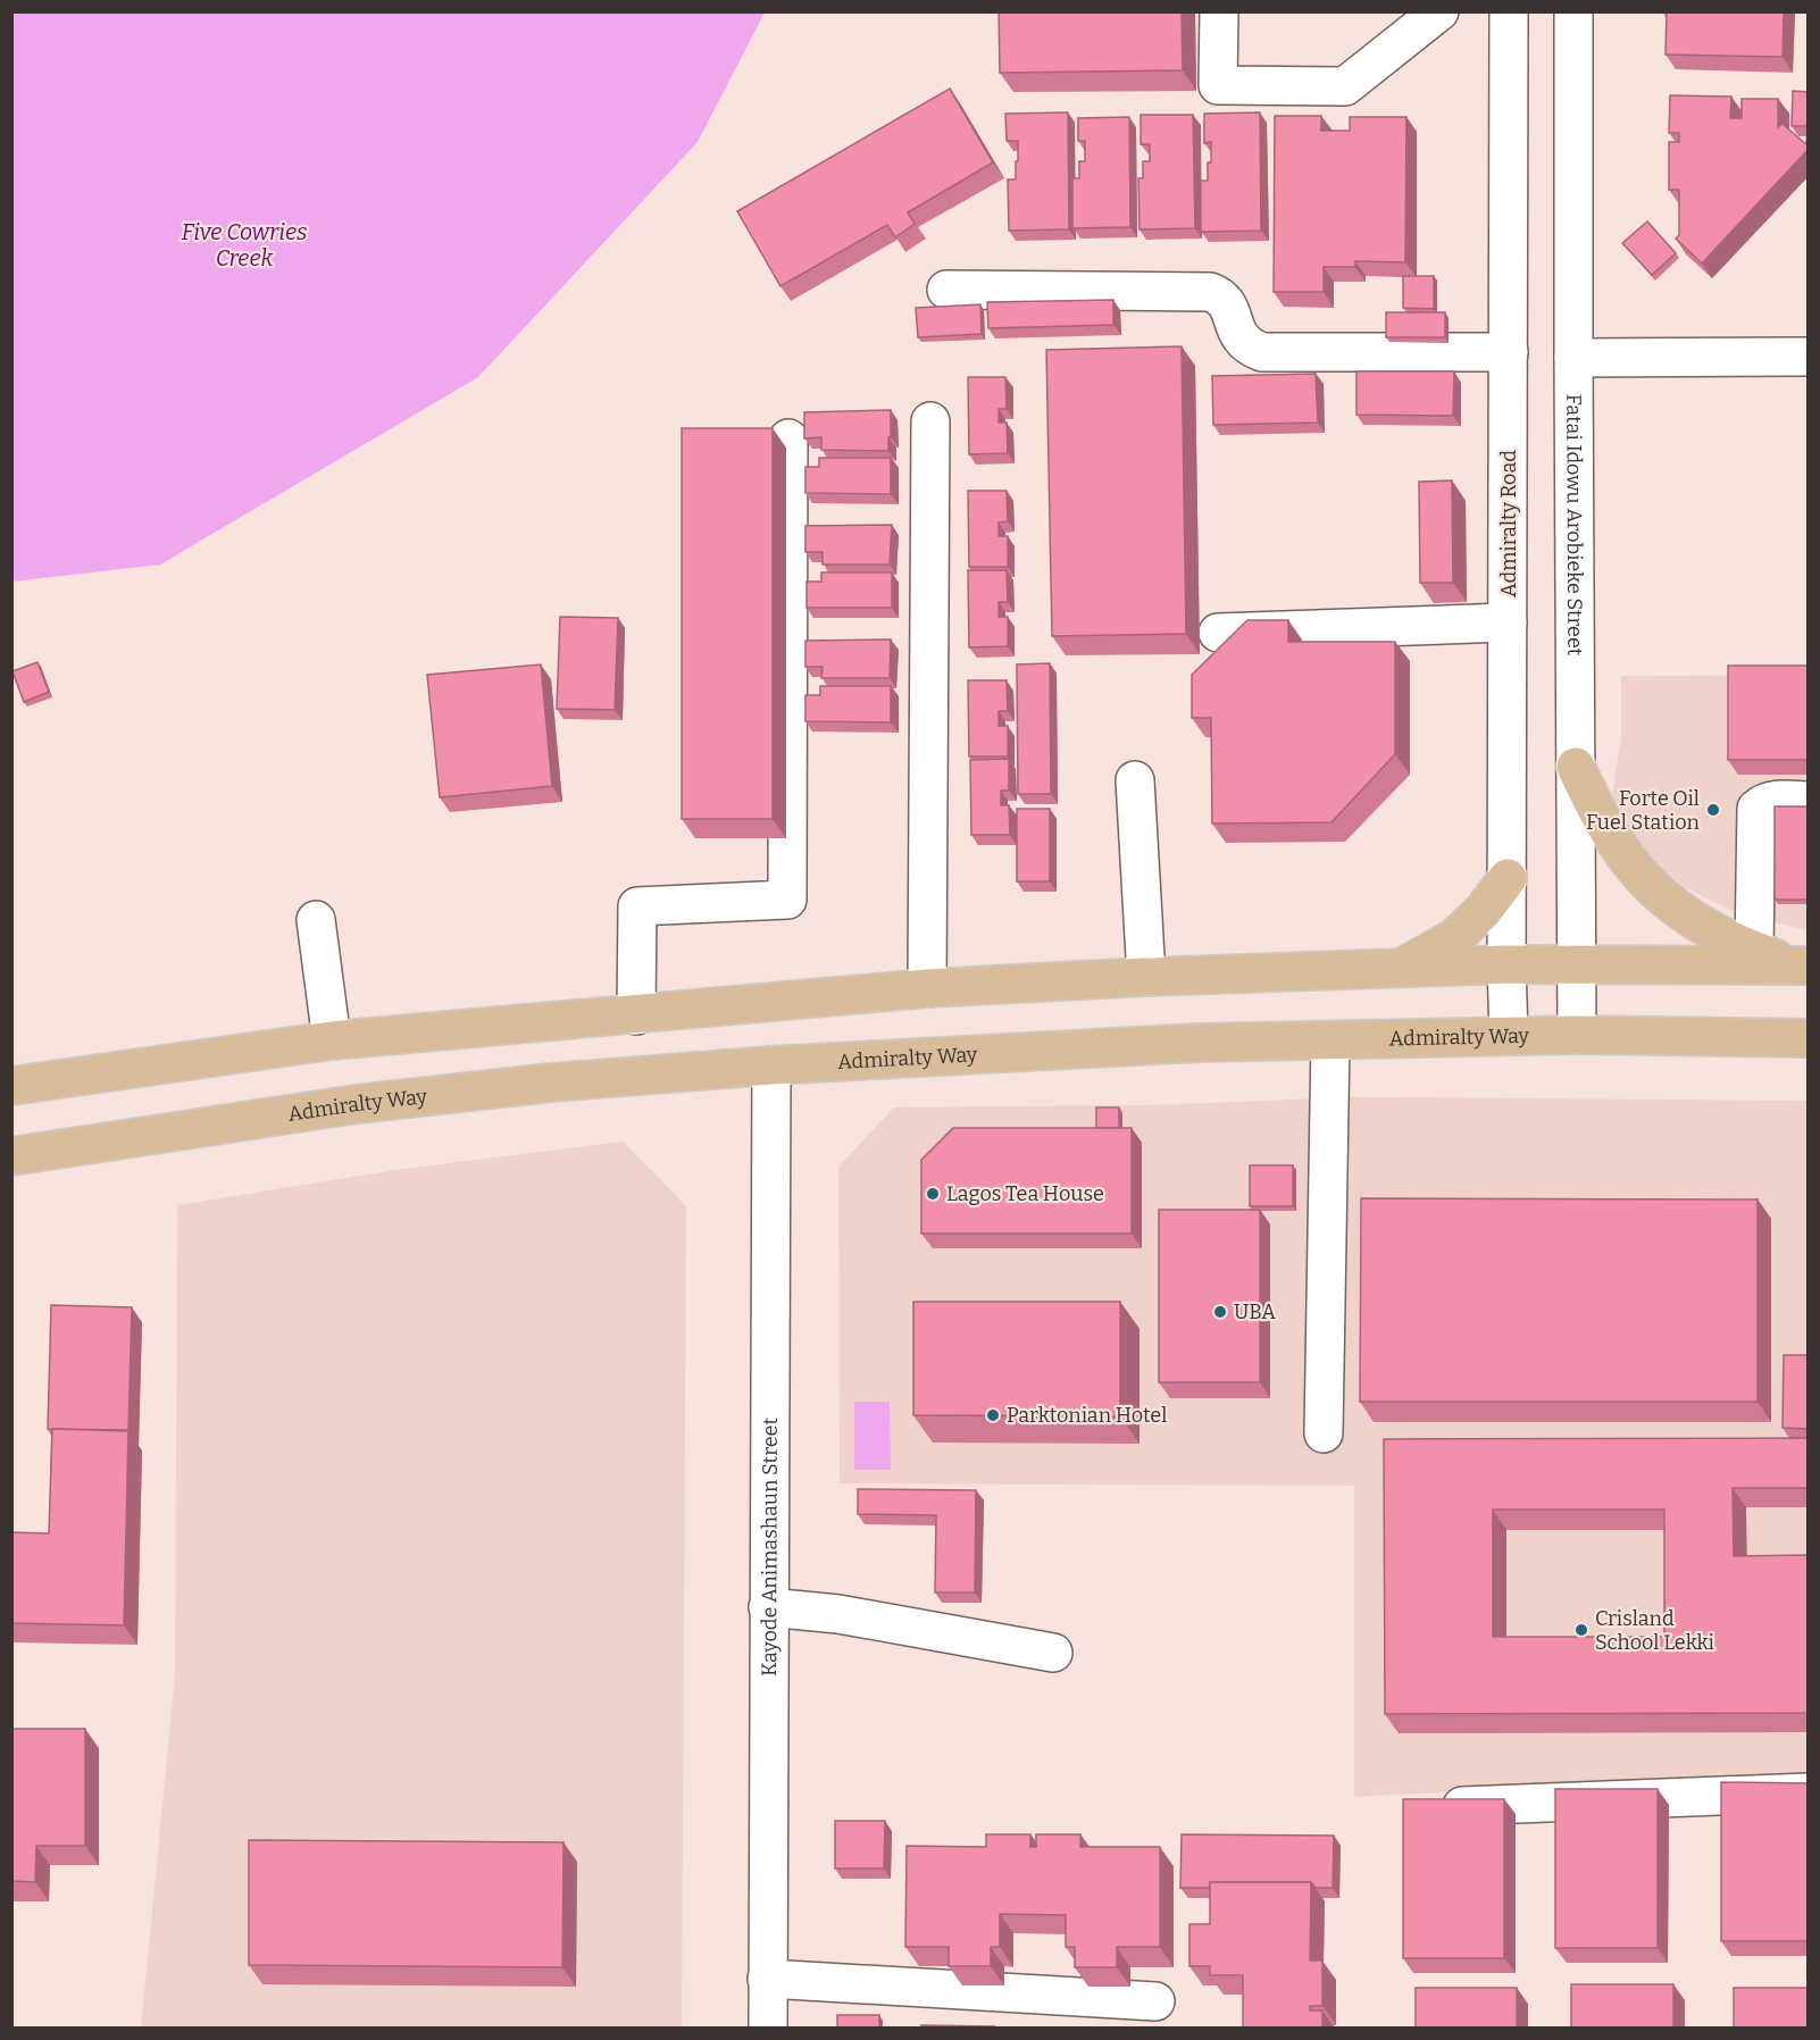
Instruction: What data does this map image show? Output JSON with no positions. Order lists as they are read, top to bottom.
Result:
{
  "streets": {
    "main road": ["Admiralty Way"],
    "street": ["Admiralty Road", "Fatai Idowu Arobieke Street", "Kayode Animashaun Street"]
  },
  "crossings": [
    ["Admiralty Road", "Admiralty Way"],
    ["Fatai Idowu Arobieke Street", "Admiralty Way"],
    ["Admiralty Way", "Kayode Animashaun Street"]
  ],
  "water": ["Five Cowries Creek"],
  "places": [
    "Forte Oil Fuel Station",
    "Lagos Tea House",
    "UBA",
    "Parktonian Hotel",
    "Crisland School Lekki"
  ]
}
